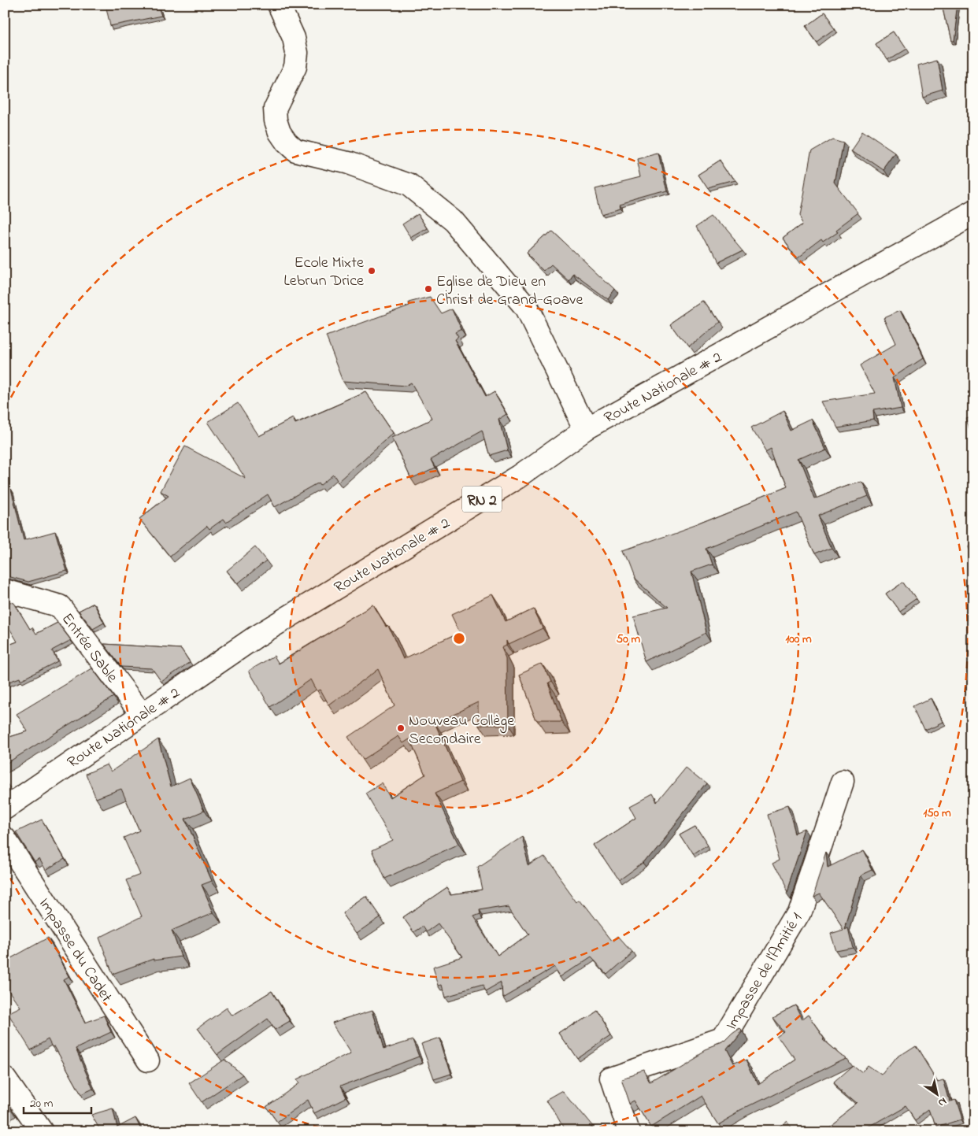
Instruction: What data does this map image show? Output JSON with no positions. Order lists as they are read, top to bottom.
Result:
{
  "streets": {
    "street": [
      "Route Nationale # 2",
      "RN 2",
      "Entrée Sable",
      "Impasse du Cadet",
      "Impasse de l'Amitié 1"
    ]
  },
  "crossings": [
    ["Route Nationale # 2", "Entrée Sable"]
  ],
  "places": ["Ecole Mixte Lebrun Drice", "Eglise de Dieu en Christ de Grand-Goave", "Nouveau Collège Secondaire"],
  "scale_bar": "20 m",
  "north": "bottom right",
  "rings": ["50 m", "100 m", "150 m"]
}
